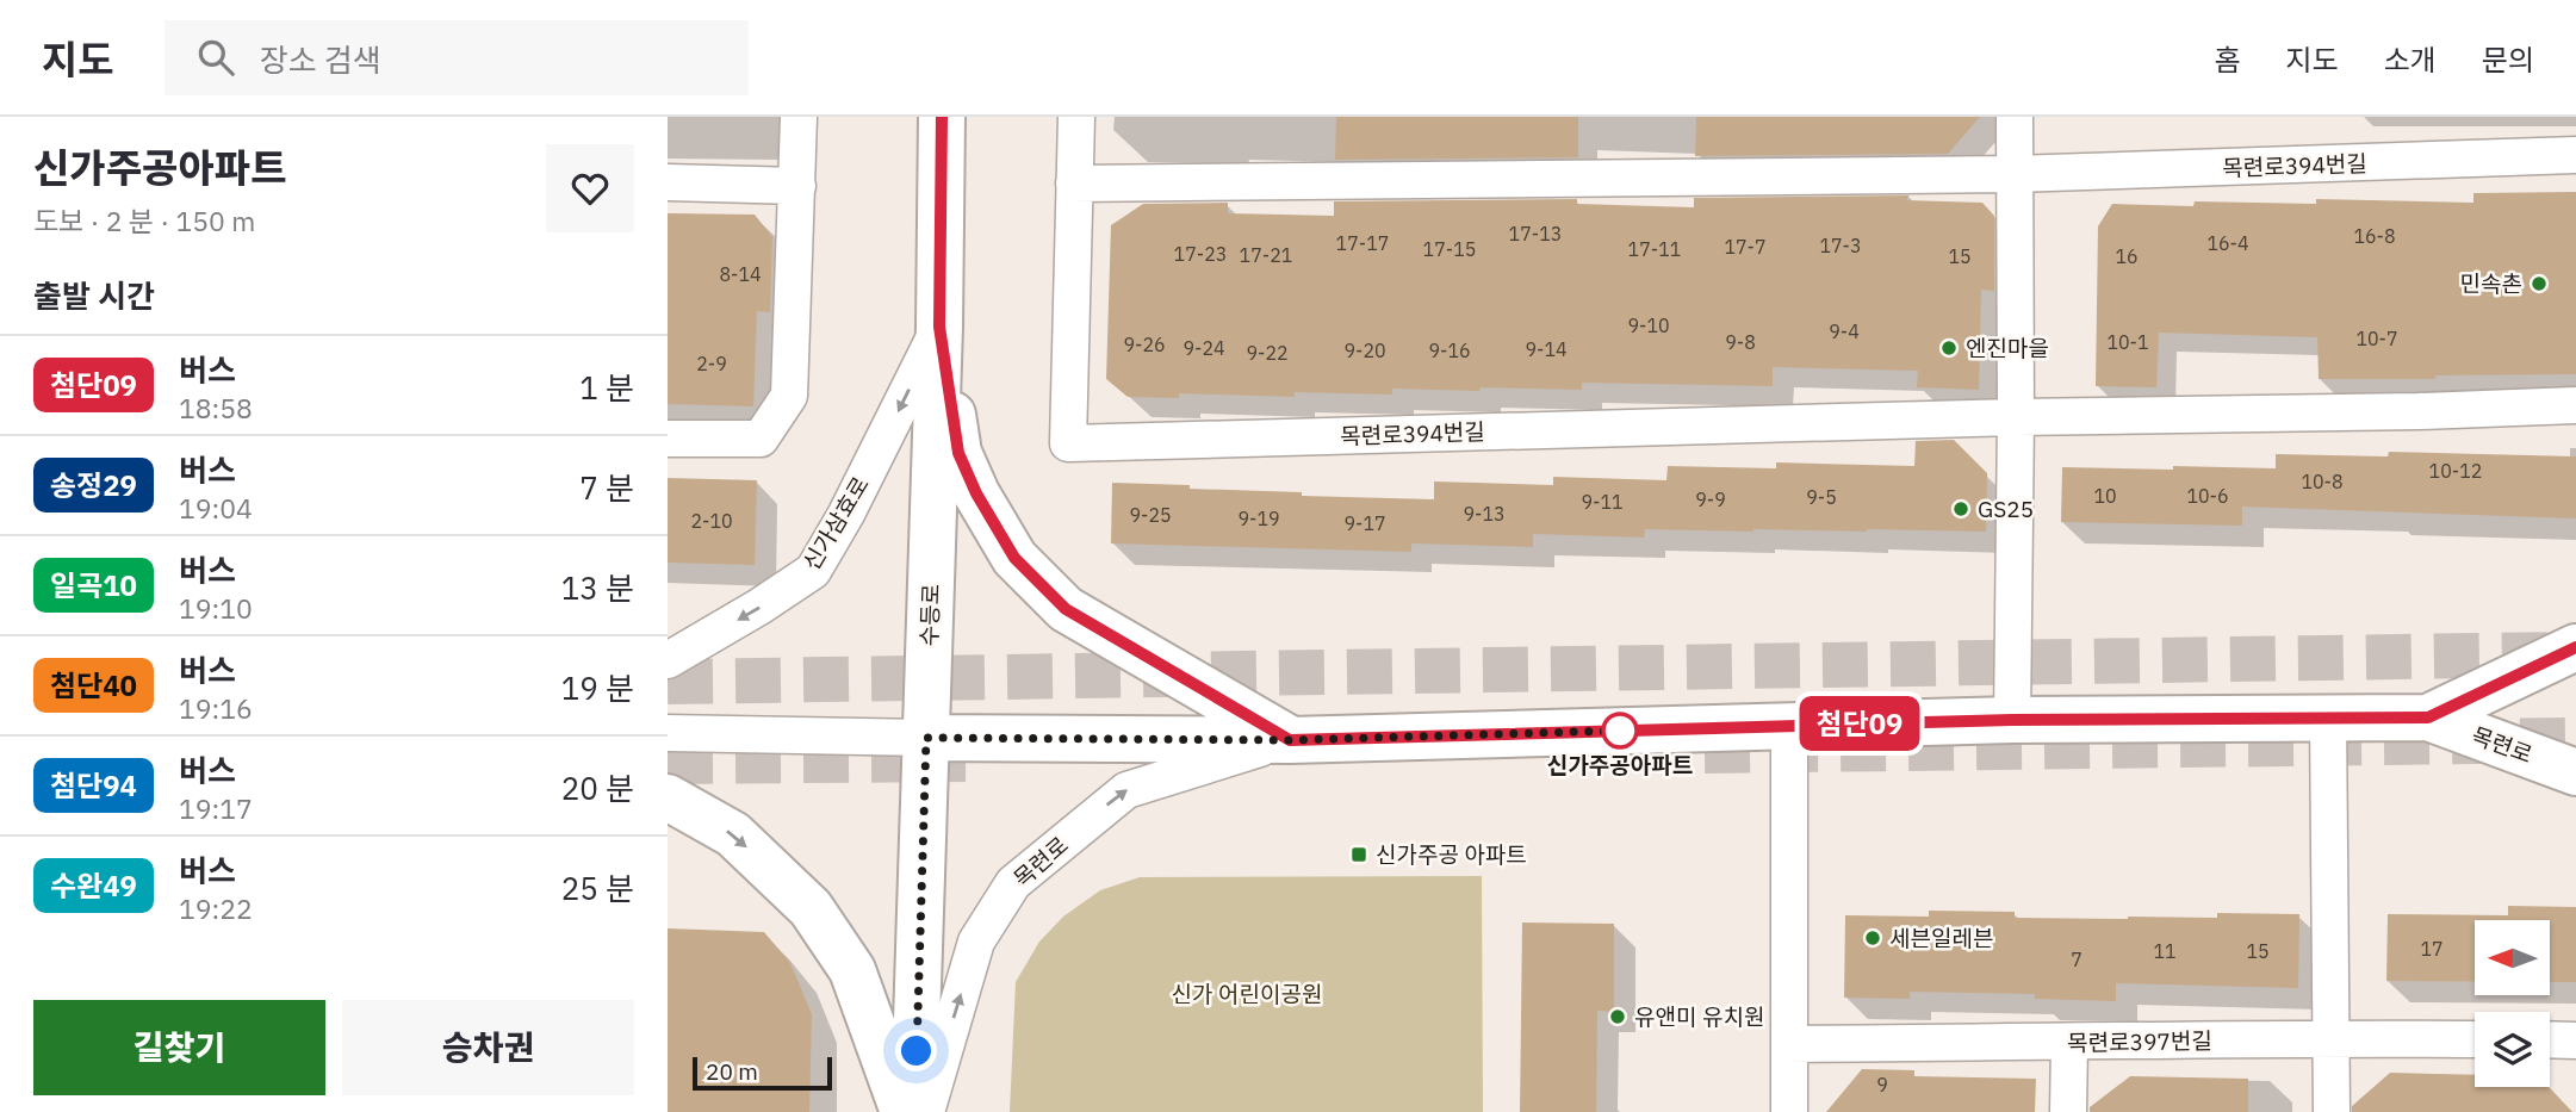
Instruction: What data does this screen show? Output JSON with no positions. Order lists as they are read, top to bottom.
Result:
{
  "streets": {
    "street": [
      "목련로394번길",
      "신가삼효로",
      "수등로",
      "목련로",
      "목련로397번길"
    ]
  },
  "crossings": [
    ["신가삼효로", "수등로"],
    ["수등로", "목련로"]
  ],
  "one_way": ["신가삼효로"],
  "parks": ["신가 어린이공원"],
  "places": {
    "other": [
      "민속촌",
      "엔진마을",
      "GS25",
      "신가주공아파트",
      "세븐일레븐",
      "유앤미 유치원"
    ],
    "transit": ["신가주공 아파트"]
  },
  "lines": ["bus line 첨단09"],
  "house_numbers": [
    "17-13",
    "16-8",
    "17-17",
    "16-4",
    "17-3",
    "17-7",
    "17-15",
    "17-11",
    "17-23",
    "17-21",
    "15",
    "16",
    "8-14",
    "9-10",
    "9-4",
    "10-7",
    "9-8",
    "10-1",
    "9-26",
    "9-24",
    "9-14",
    "9-20",
    "9-16",
    "9-22",
    "2-9",
    "10-12",
    "10-8",
    "10",
    "10-6",
    "9-5",
    "9-9",
    "9-11",
    "9-13",
    "9-25",
    "9-19",
    "2-10",
    "9-17",
    "17",
    "11",
    "15",
    "7",
    "9"
  ],
  "scale_bar": "20 m",
  "north": "left",
  "page": {
    "header": "지도",
    "search": "장소 검색",
    "nav": [
      "홈",
      "지도",
      "소개",
      "문의"
    ],
    "heading": [
      ["신가주공아파트", "도보 · 2 분 · 150 m"],
      "출발 시간"
    ],
    "on_map": "첨단09",
    "list": [
      {
        "mark": "첨단09",
        "name": "버스",
        "note": "18:58",
        "value": "1 분"
      },
      {
        "mark": "송정29",
        "name": "버스",
        "note": "19:04",
        "value": "7 분"
      },
      {
        "mark": "일곡10",
        "name": "버스",
        "note": "19:10",
        "value": "13 분"
      },
      {
        "mark": "첨단40",
        "name": "버스",
        "note": "19:16",
        "value": "19 분"
      },
      {
        "mark": "첨단94",
        "name": "버스",
        "note": "19:17",
        "value": "20 분"
      },
      {
        "mark": "수완49",
        "name": "버스",
        "note": "19:22",
        "value": "25 분"
      }
    ],
    "buttons": ["길찾기", "승차권"],
    "scale": "20 m"
  }
}
